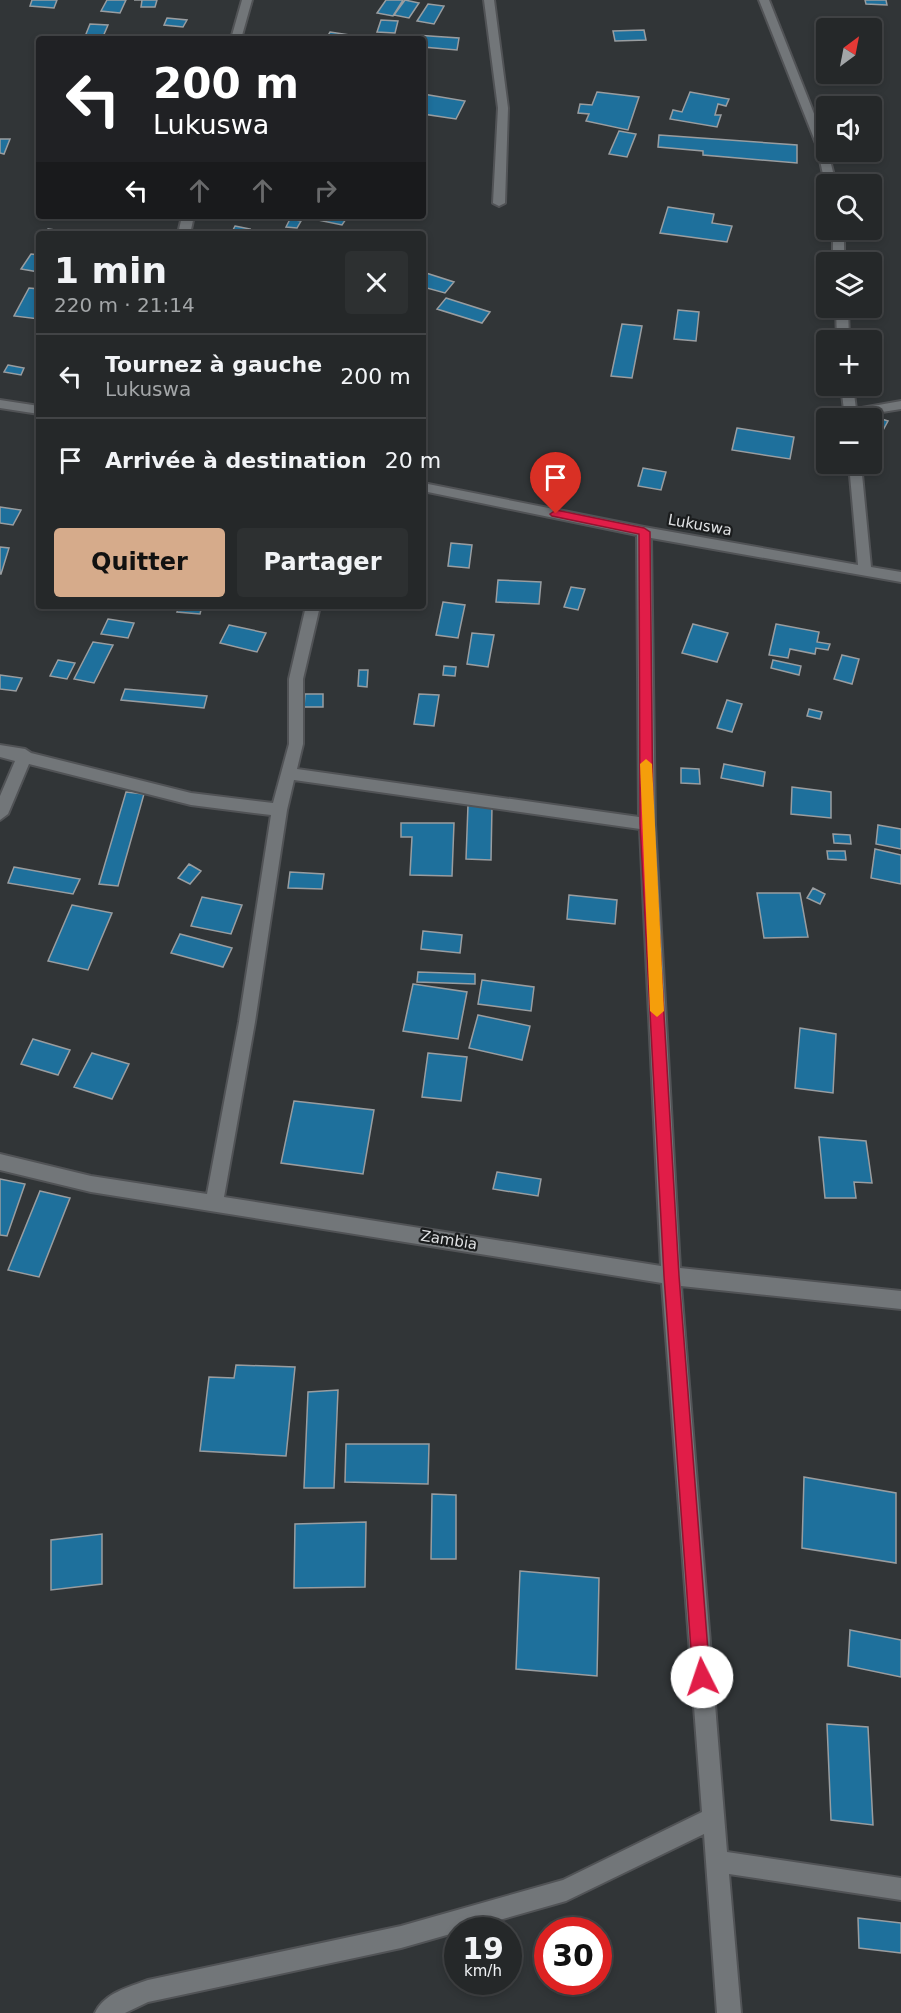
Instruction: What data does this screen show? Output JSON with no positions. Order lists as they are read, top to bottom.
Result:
{
  "streets": {
    "street": ["Lukuswa", "Zambia"]
  },
  "north": "top right",
  "page": {
    "map_buttons": ["+", "−"],
    "turn": ["200 m", "Lukuswa"],
    "heading": ["1 min", "220 m · 21:14"],
    "list": [
      {
        "name": "Tournez à gauche",
        "note": "Lukuswa",
        "value": "200 m"
      },
      {
        "name": "Arrivée à destination",
        "value": "20 m"
      }
    ],
    "buttons": ["Quitter", "Partager"],
    "speed": "19 km/h",
    "limit": "30"
  }
}
